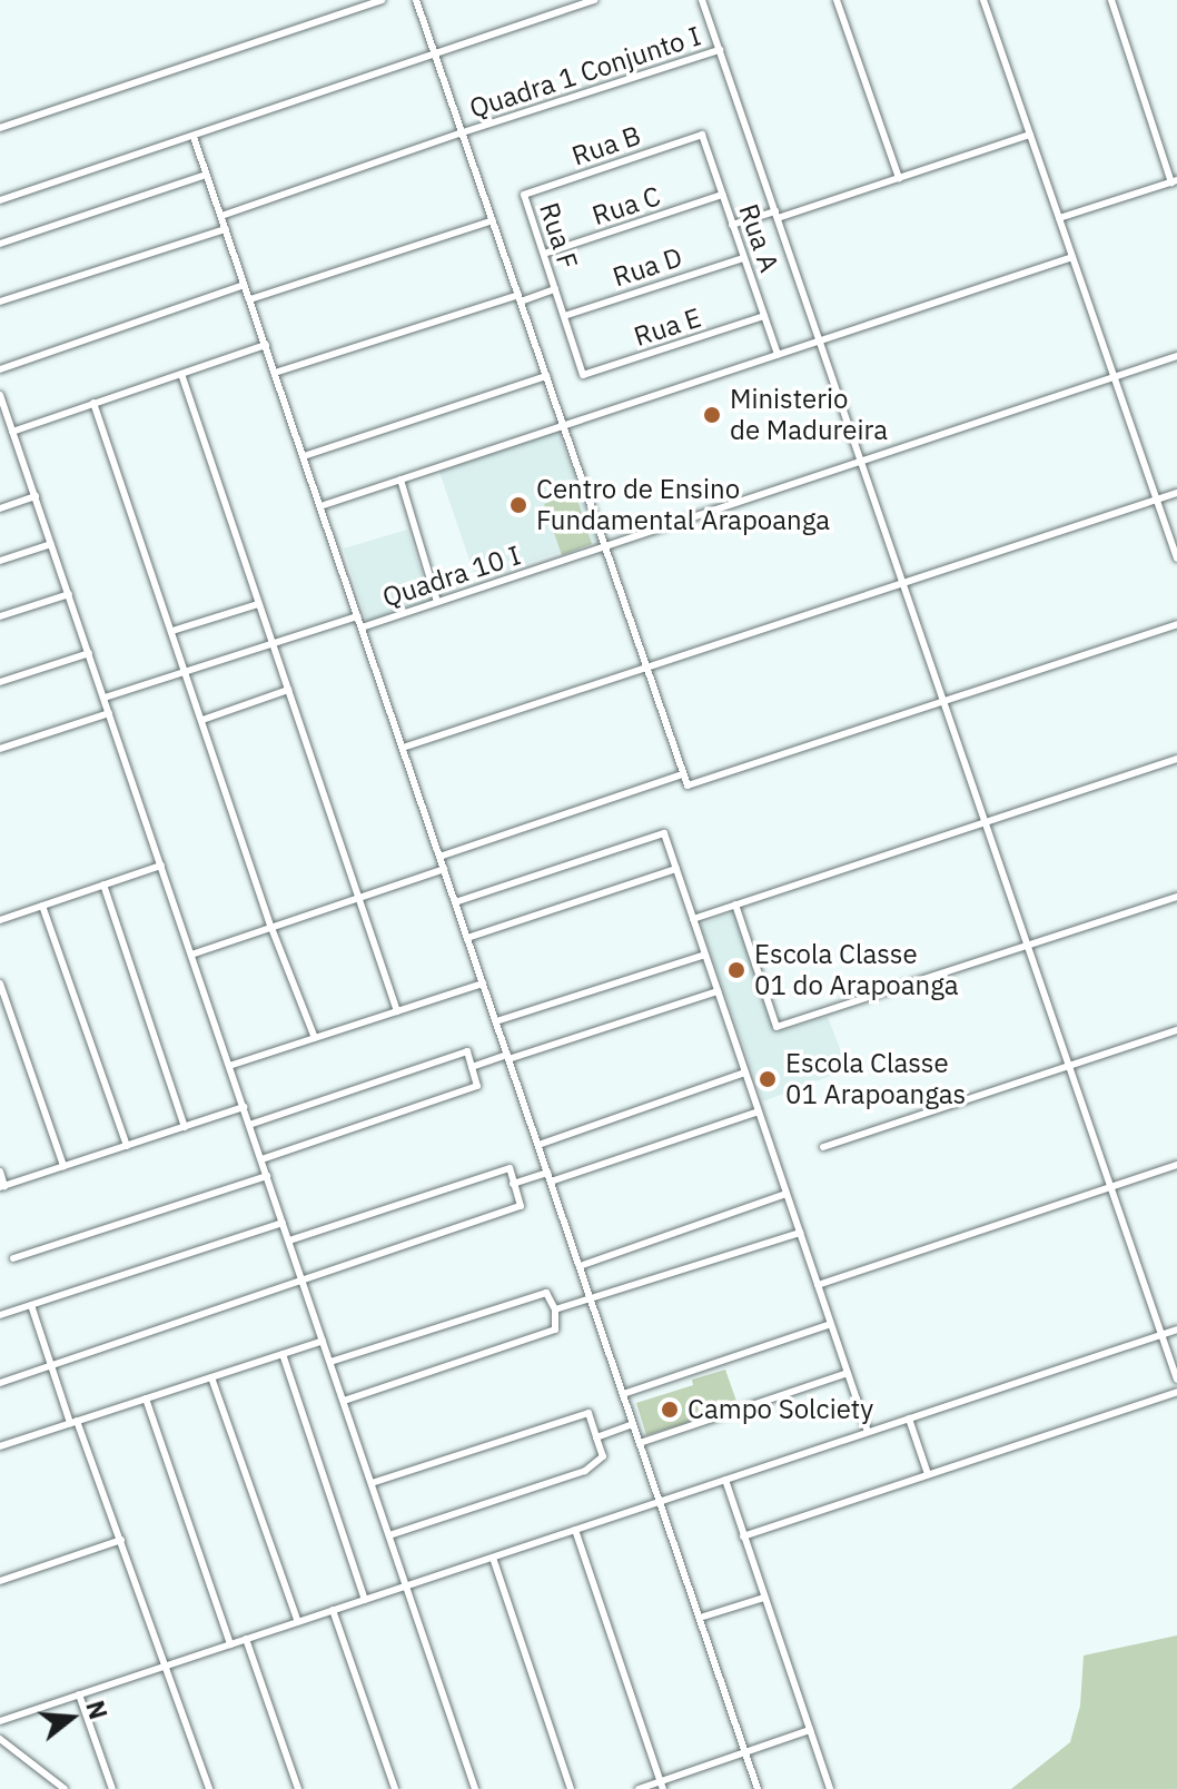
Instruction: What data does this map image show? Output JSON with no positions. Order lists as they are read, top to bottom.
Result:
{
  "streets": {
    "street": [
      "Quadra 1 Conjunto I",
      "Rua B",
      "Rua C",
      "Rua F",
      "Rua A",
      "Rua D",
      "Rua E",
      "Quadra 10 I"
    ]
  },
  "crossings": [
    ["Rua B", "Rua F"],
    ["Rua B", "Rua A"],
    ["Rua C", "Rua F"],
    ["Rua C", "Rua A"],
    ["Rua F", "Rua D"],
    ["Rua F", "Rua E"],
    ["Rua A", "Rua D"],
    ["Rua A", "Rua E"]
  ],
  "places": [
    "Ministerio de Madureira",
    "Centro de Ensino Fundamental Arapoanga",
    "Escola Classe 01 do Arapoanga",
    "Escola Classe 01 Arapoangas",
    "Campo Solciety"
  ],
  "north": "right"
}
